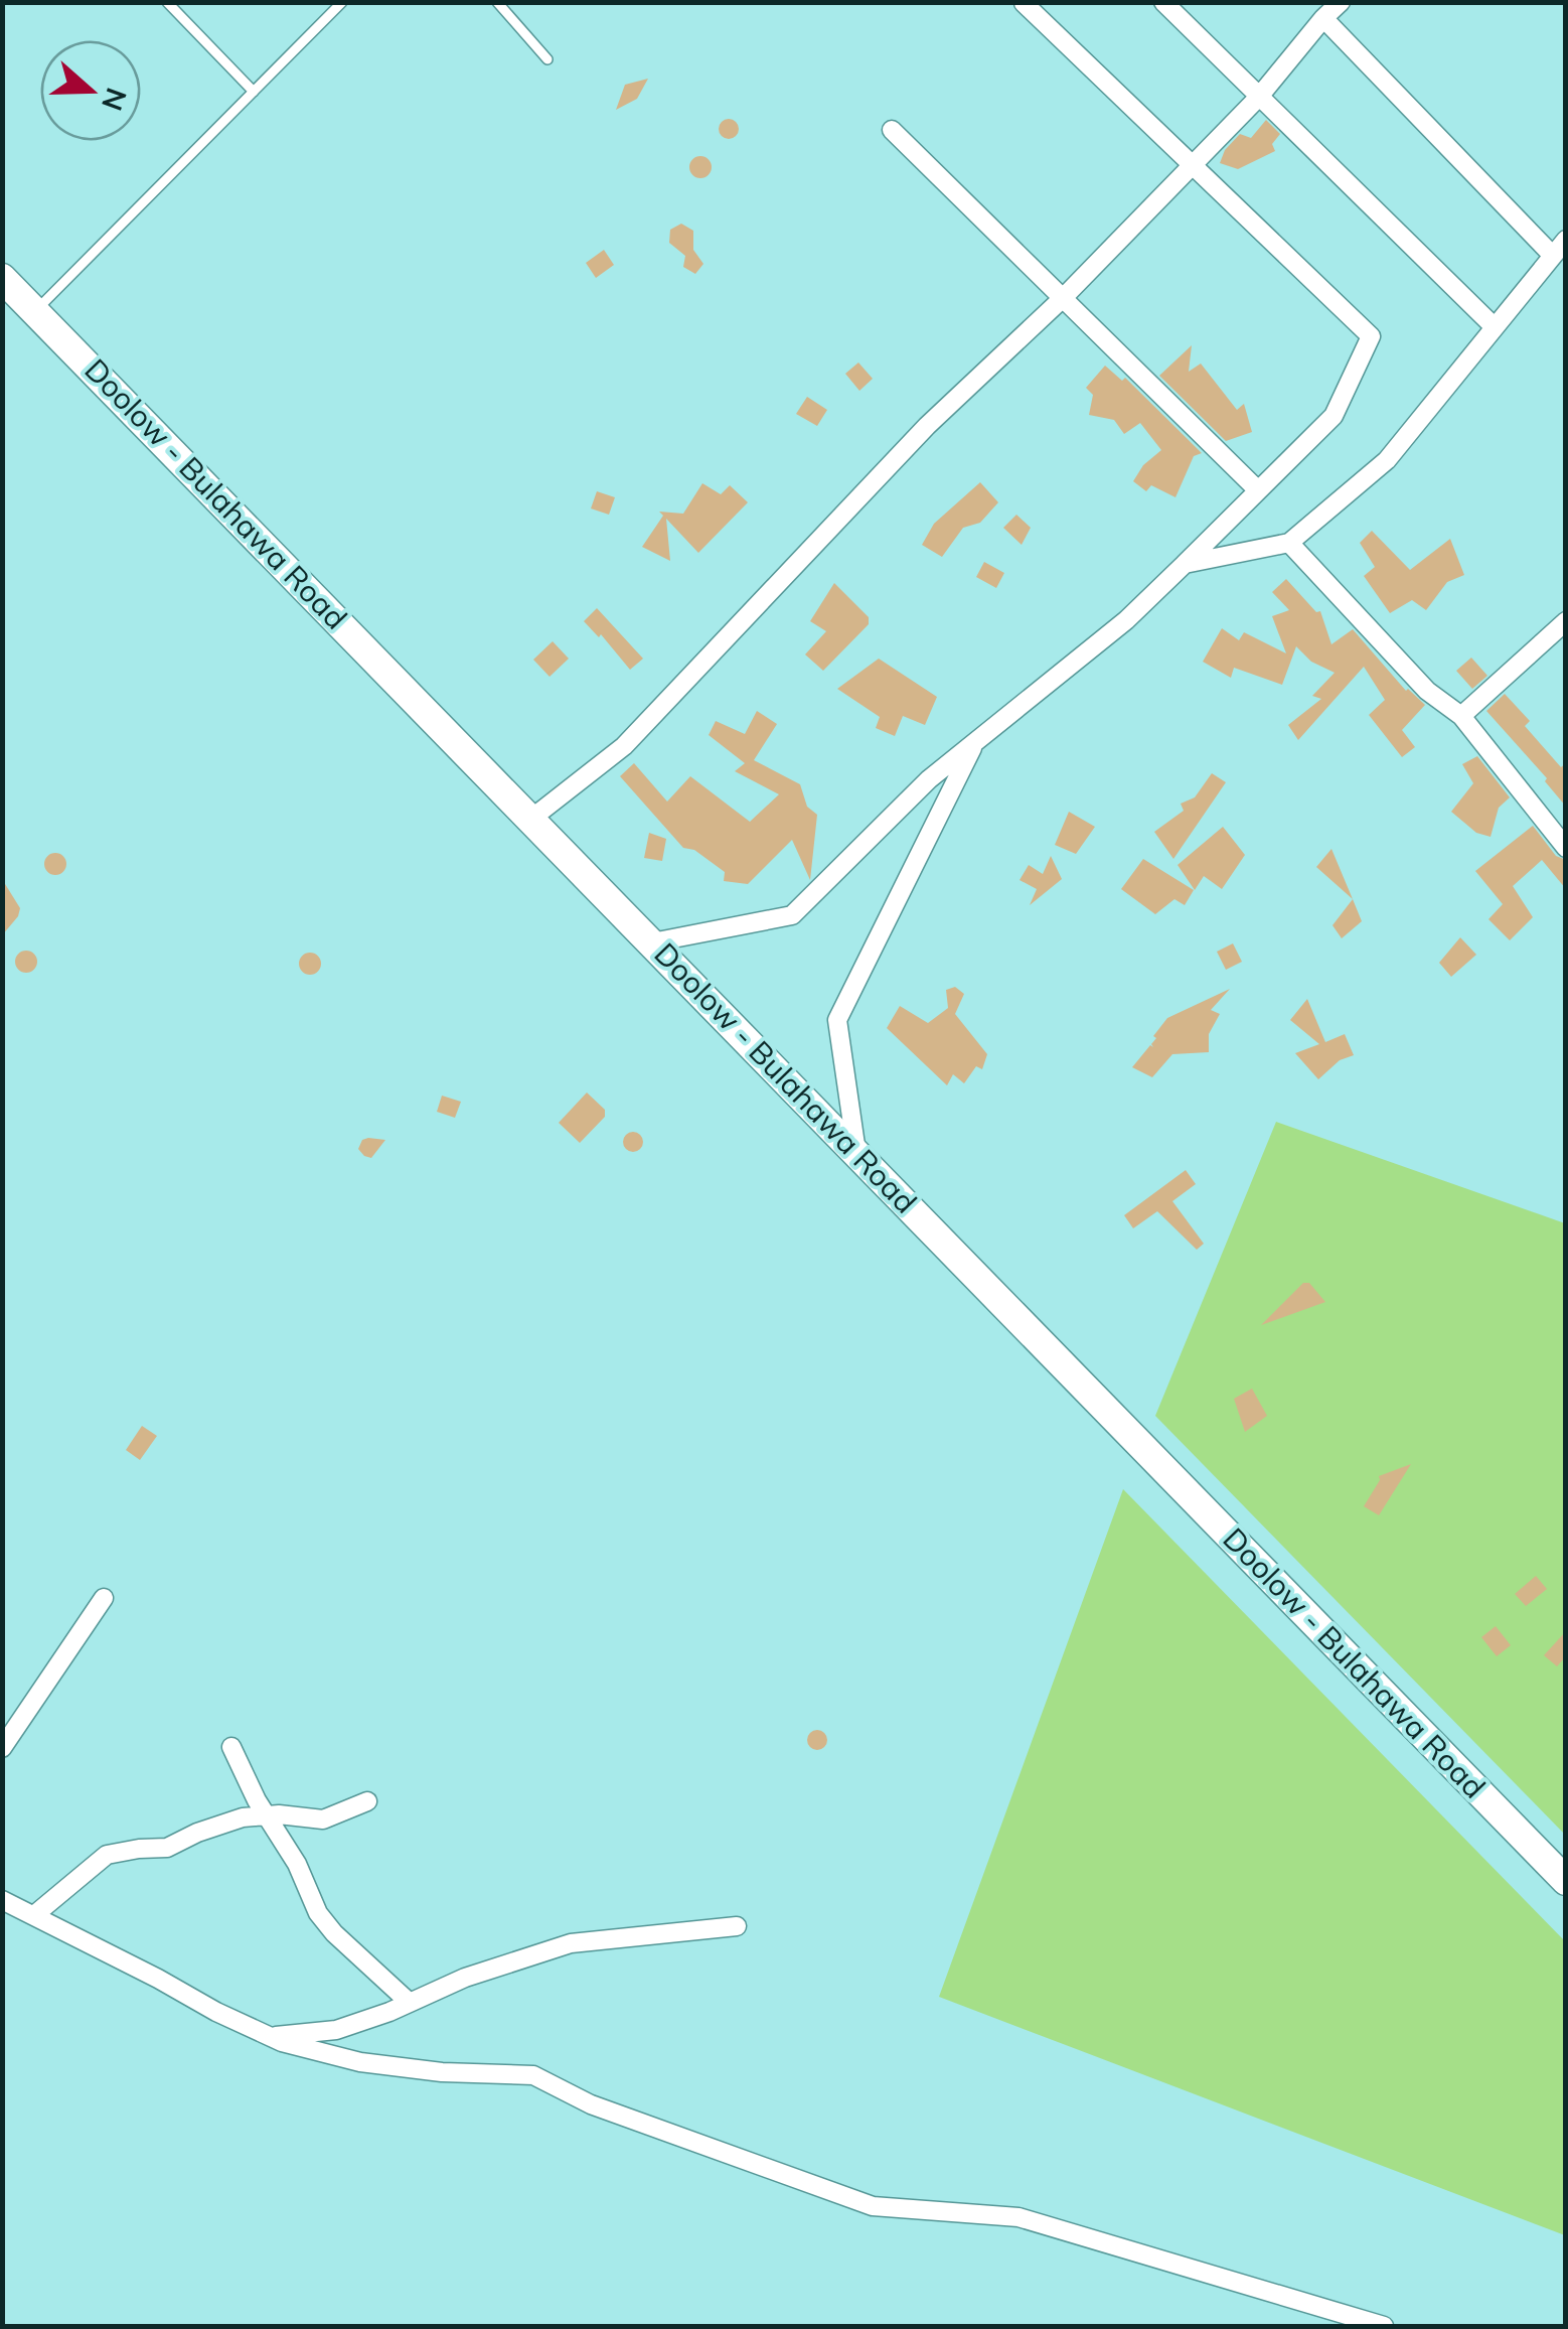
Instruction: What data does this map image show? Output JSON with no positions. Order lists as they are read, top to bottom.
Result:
{
  "streets": {
    "main road": ["Doolow - Bulahawa Road"]
  },
  "north": "right"
}
